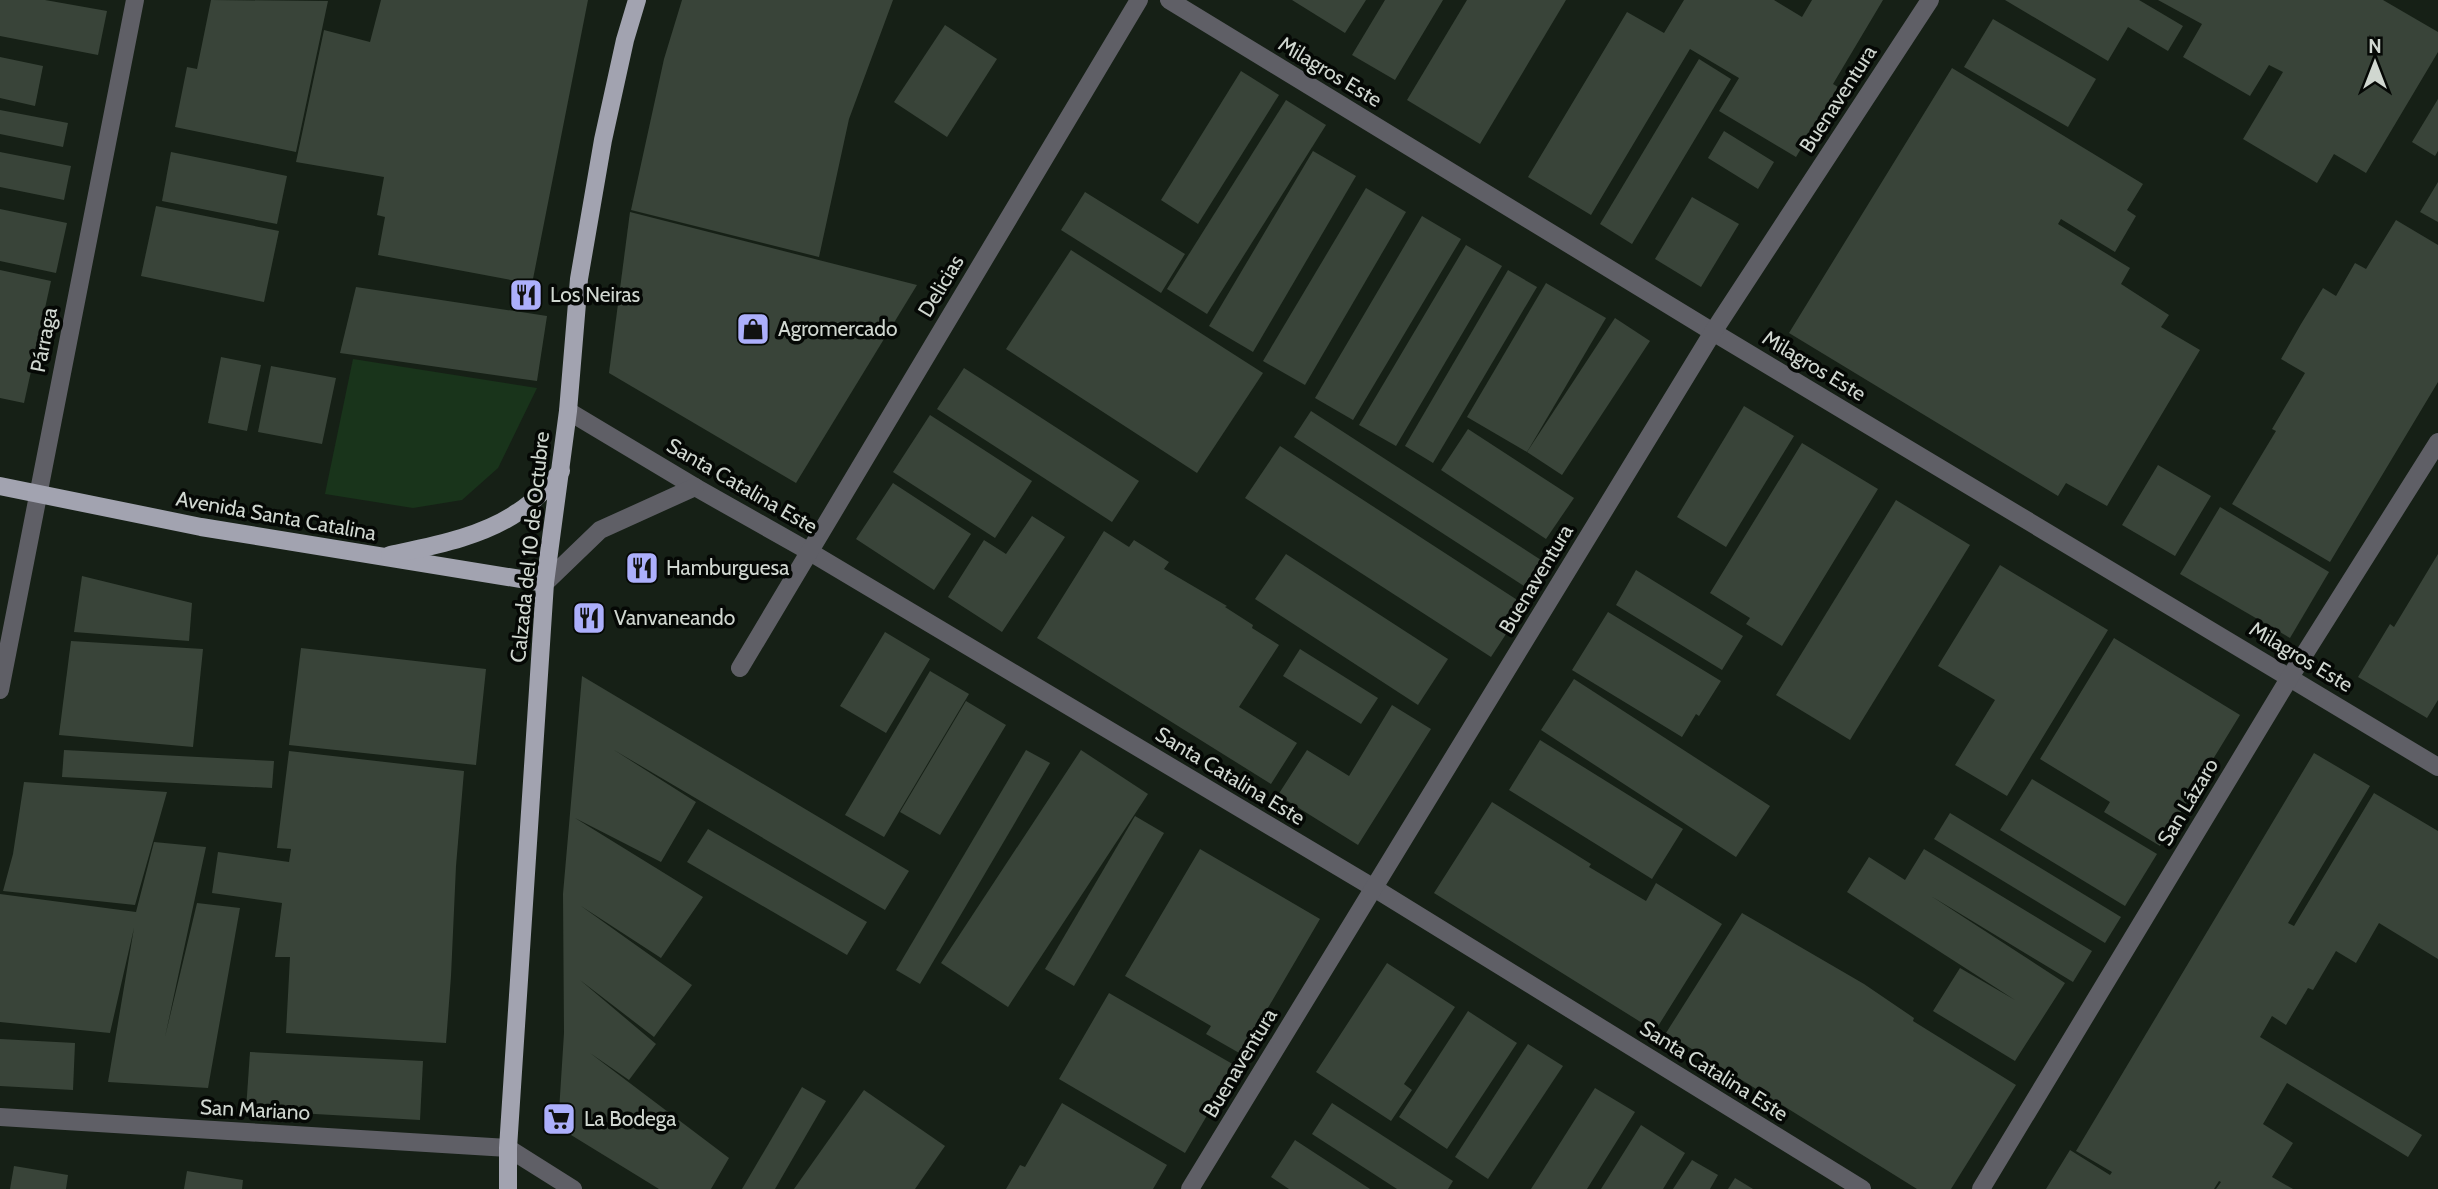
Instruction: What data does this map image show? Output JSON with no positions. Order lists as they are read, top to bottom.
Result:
{
  "streets": {
    "main road": ["Avenida Santa Catalina", "Calzada del 10 de Octubre"],
    "street": [
      "Milagros Este",
      "Buenaventura",
      "Delicias",
      "Párraga",
      "Santa Catalina Este",
      "San Lázaro",
      "San Mariano"
    ]
  },
  "crossings": [
    ["Milagros Este", "Buenaventura"],
    ["Milagros Este", "San Lázaro"],
    ["Buenaventura", "Santa Catalina Este"],
    ["Delicias", "Santa Catalina Este"],
    ["Párraga", "Avenida Santa Catalina"],
    ["Santa Catalina Este", "Calzada del 10 de Octubre"],
    ["Avenida Santa Catalina", "Calzada del 10 de Octubre"],
    ["Calzada del 10 de Octubre", "San Mariano"]
  ],
  "places": {
    "restaurant": ["Los Neiras", "Hamburguesa", "Vanvaneando"],
    "shop": ["Agromercado"],
    "supermarket": ["La Bodega"]
  },
  "north": "top"
}
